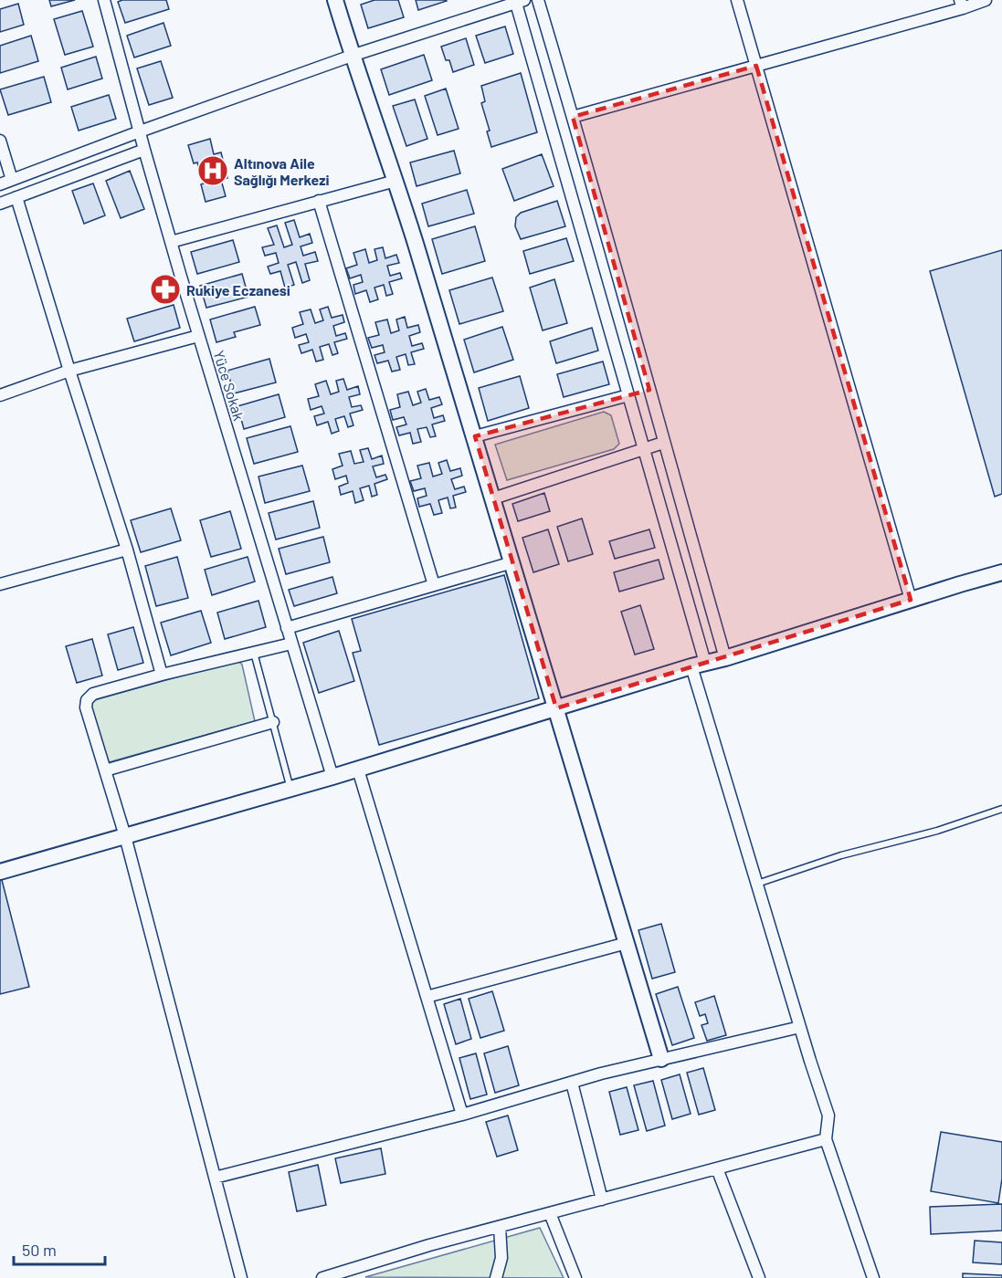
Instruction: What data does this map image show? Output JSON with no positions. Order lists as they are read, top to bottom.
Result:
{
  "streets": {
    "street": ["Yüce Sokak"]
  },
  "places": {
    "hospital": ["Altınova Aile Sağlığı Merkezi"],
    "pharmacy": ["Rukiye Eczanesi"]
  },
  "scale_bar": "50 m"
}
